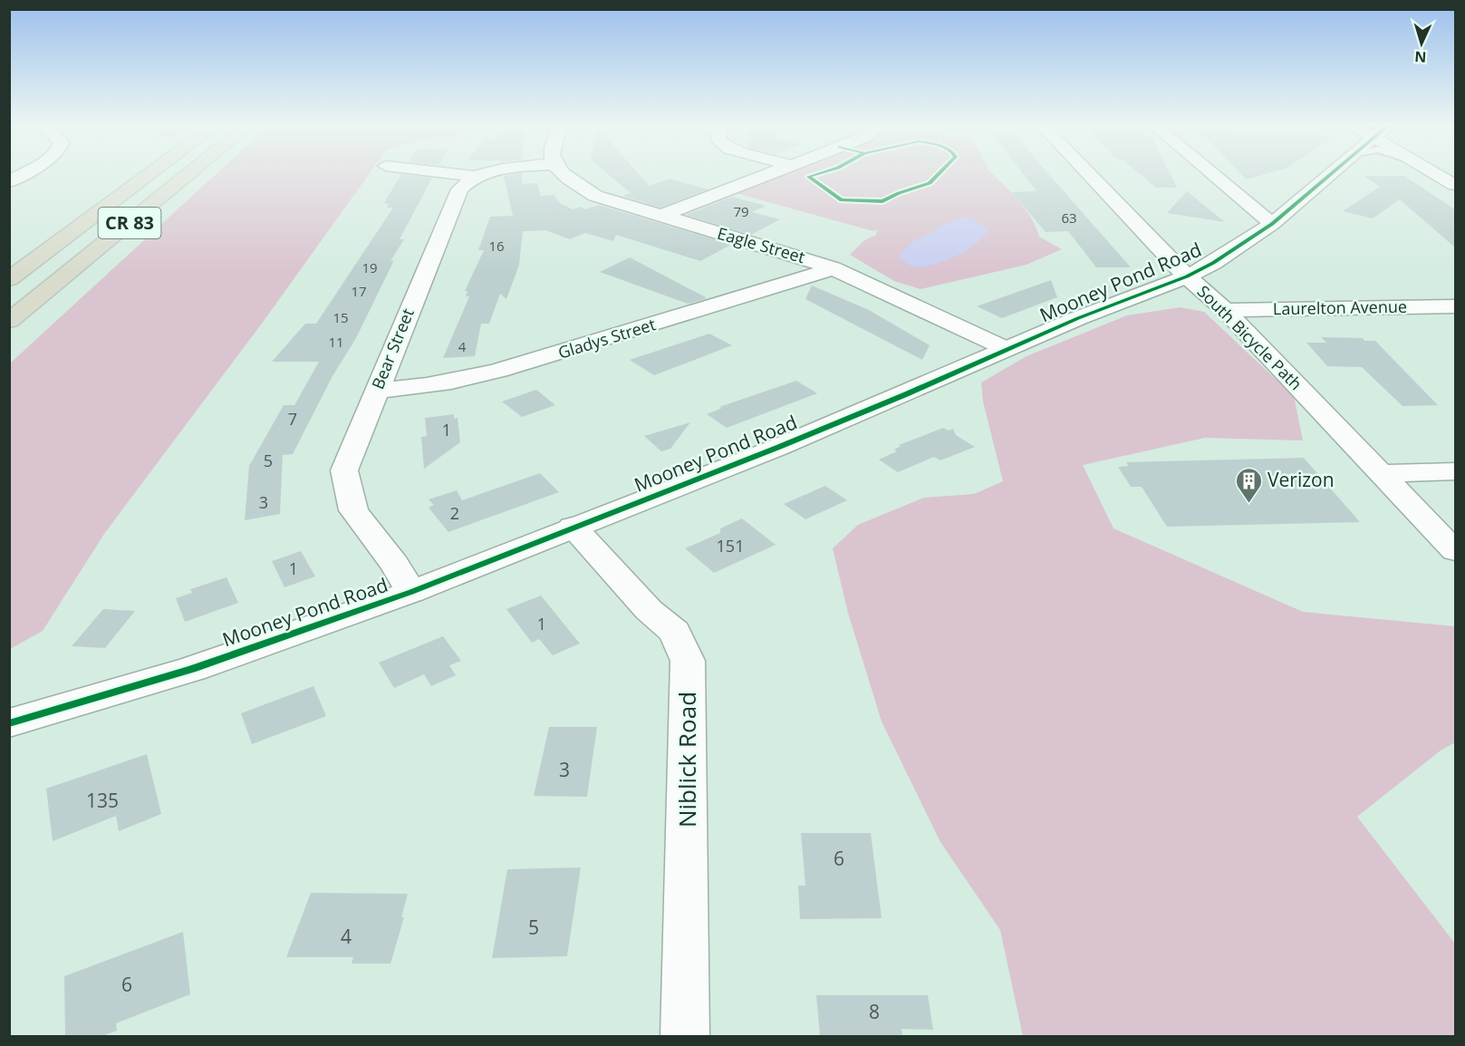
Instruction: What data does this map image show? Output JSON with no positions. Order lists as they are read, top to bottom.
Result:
{
  "streets": {
    "highway": ["CR 83"],
    "street": [
      "Eagle Street",
      "Mooney Pond Road",
      "Laurelton Avenue",
      "South Bicycle Path",
      "Gladys Street",
      "Bear Street",
      "Niblick Road"
    ]
  },
  "crossings": [
    ["Eagle Street", "Mooney Pond Road"],
    ["Eagle Street", "Gladys Street"],
    ["Mooney Pond Road", "South Bicycle Path"],
    ["Mooney Pond Road", "Bear Street"],
    ["Mooney Pond Road", "Niblick Road"],
    ["Laurelton Avenue", "South Bicycle Path"],
    ["Gladys Street", "Bear Street"]
  ],
  "places": {
    "building": ["Verizon"]
  },
  "house_numbers": [
    "79",
    "63",
    "16",
    "19",
    "17",
    "15",
    "11",
    "4",
    "7",
    "1",
    "5",
    "3",
    "2",
    "151",
    "1",
    "1",
    "3",
    "135",
    "6",
    "5",
    "4",
    "6",
    "8"
  ],
  "north": "bottom"
}
